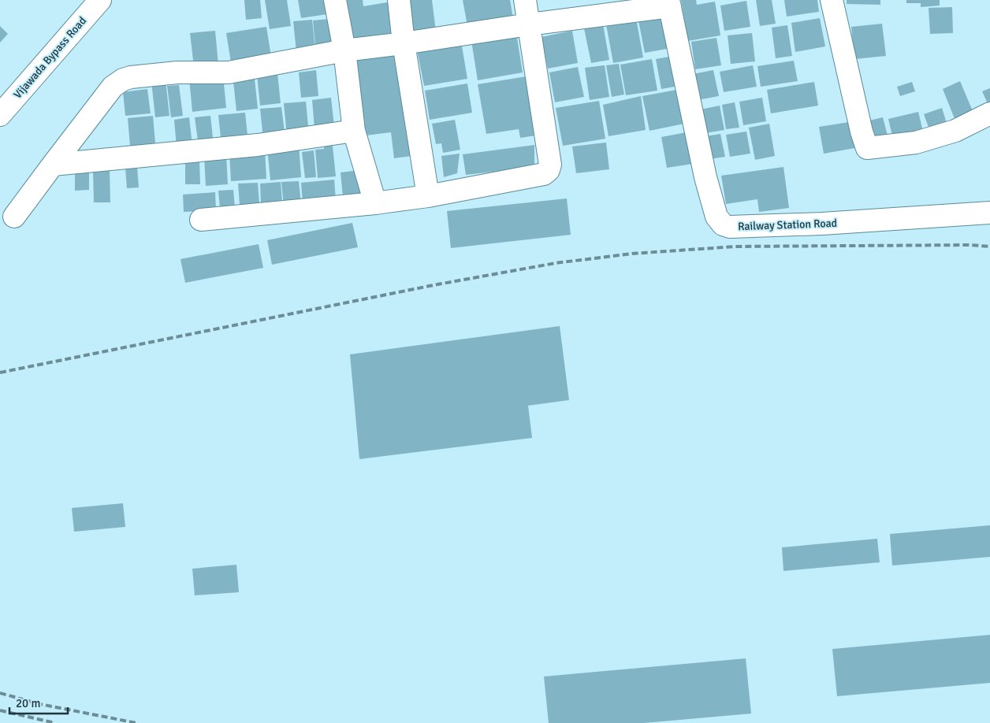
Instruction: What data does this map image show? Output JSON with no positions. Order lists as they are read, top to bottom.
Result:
{
  "streets": {
    "street": ["Vijawada Bypass Road", "Railway Station Road"]
  },
  "scale_bar": "20 m"
}
